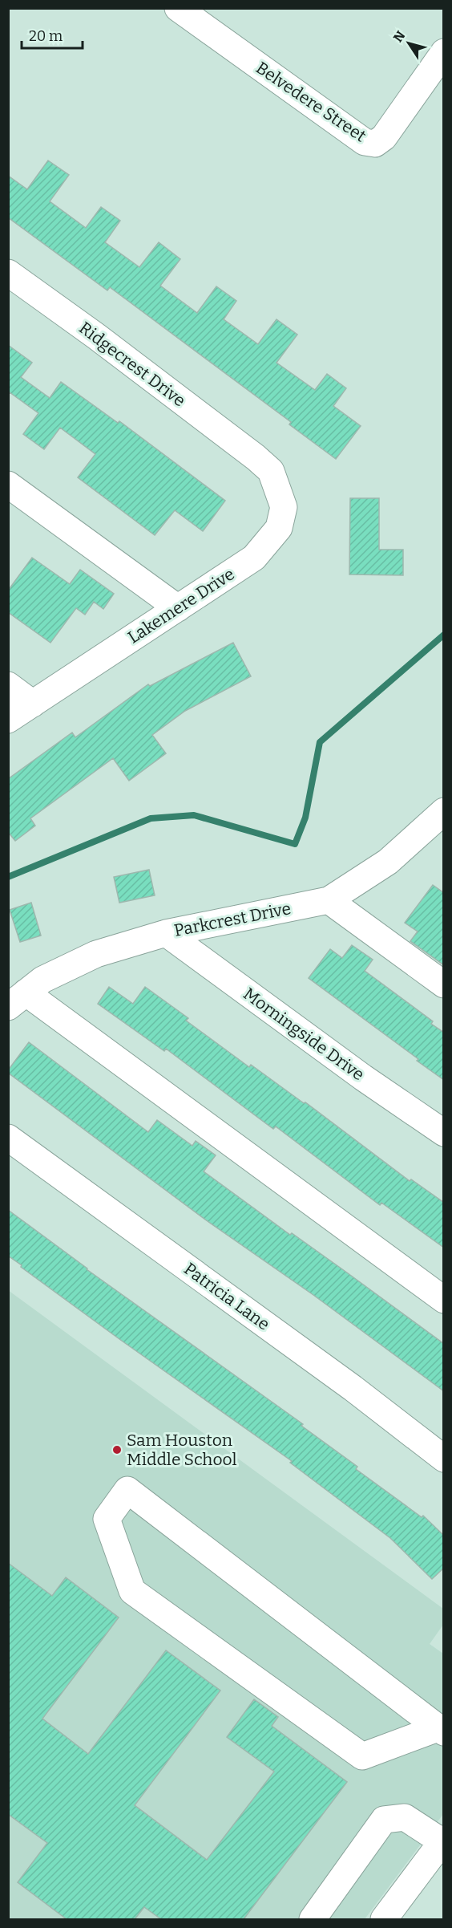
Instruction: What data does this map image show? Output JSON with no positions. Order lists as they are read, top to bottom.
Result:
{
  "streets": {
    "street": [
      "Belvedere Street",
      "Ridgecrest Drive",
      "Lakemere Drive",
      "Parkcrest Drive",
      "Morningside Drive",
      "Patricia Lane"
    ]
  },
  "crossings": [
    ["Ridgecrest Drive", "Lakemere Drive"],
    ["Parkcrest Drive", "Morningside Drive"]
  ],
  "places": ["Sam Houston Middle School"],
  "scale_bar": "20 m",
  "north": "top left"
}
